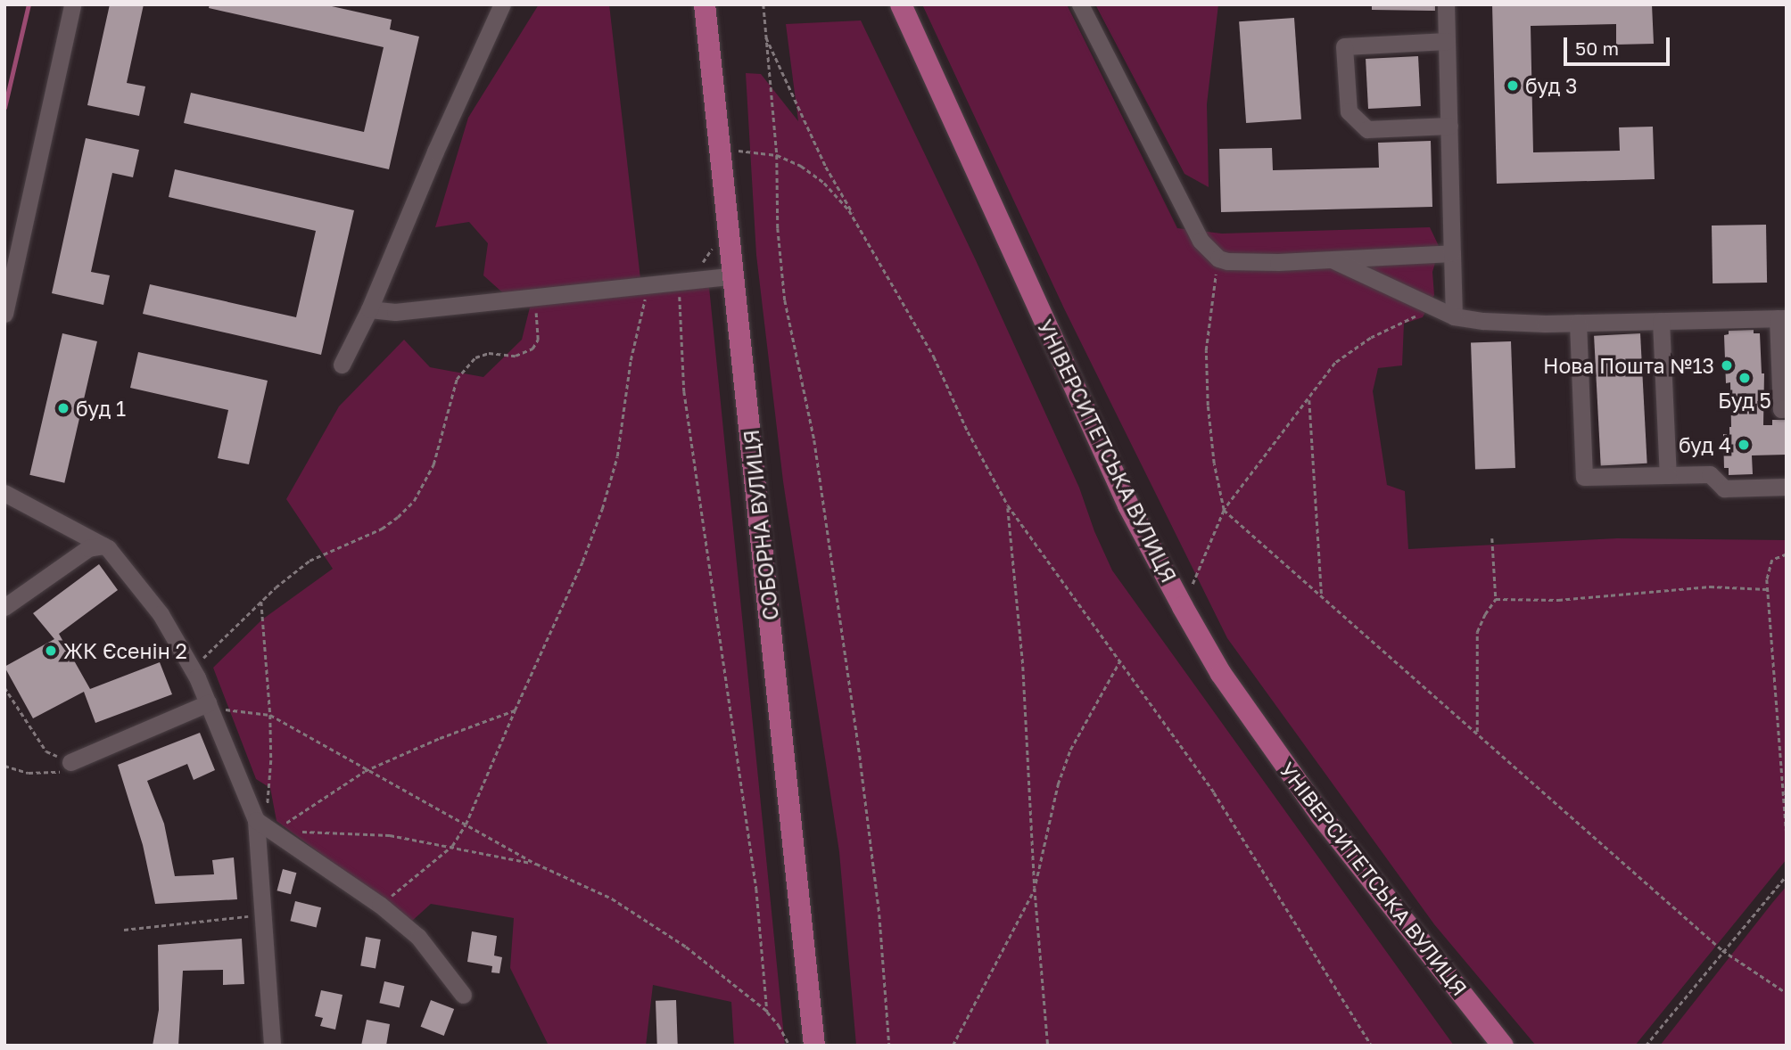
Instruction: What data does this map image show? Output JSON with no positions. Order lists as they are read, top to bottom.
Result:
{
  "streets": {
    "main road": ["УНІВЕРСИТЕТСЬКА ВУЛИЦЯ", "СОБОРНА ВУЛИЦЯ"]
  },
  "places": [
    "буд 3",
    "Нова Пошта №13",
    "Буд 5",
    "буд 1",
    "буд 4",
    "ЖК Єсенін 2"
  ],
  "scale_bar": "50 m"
}
